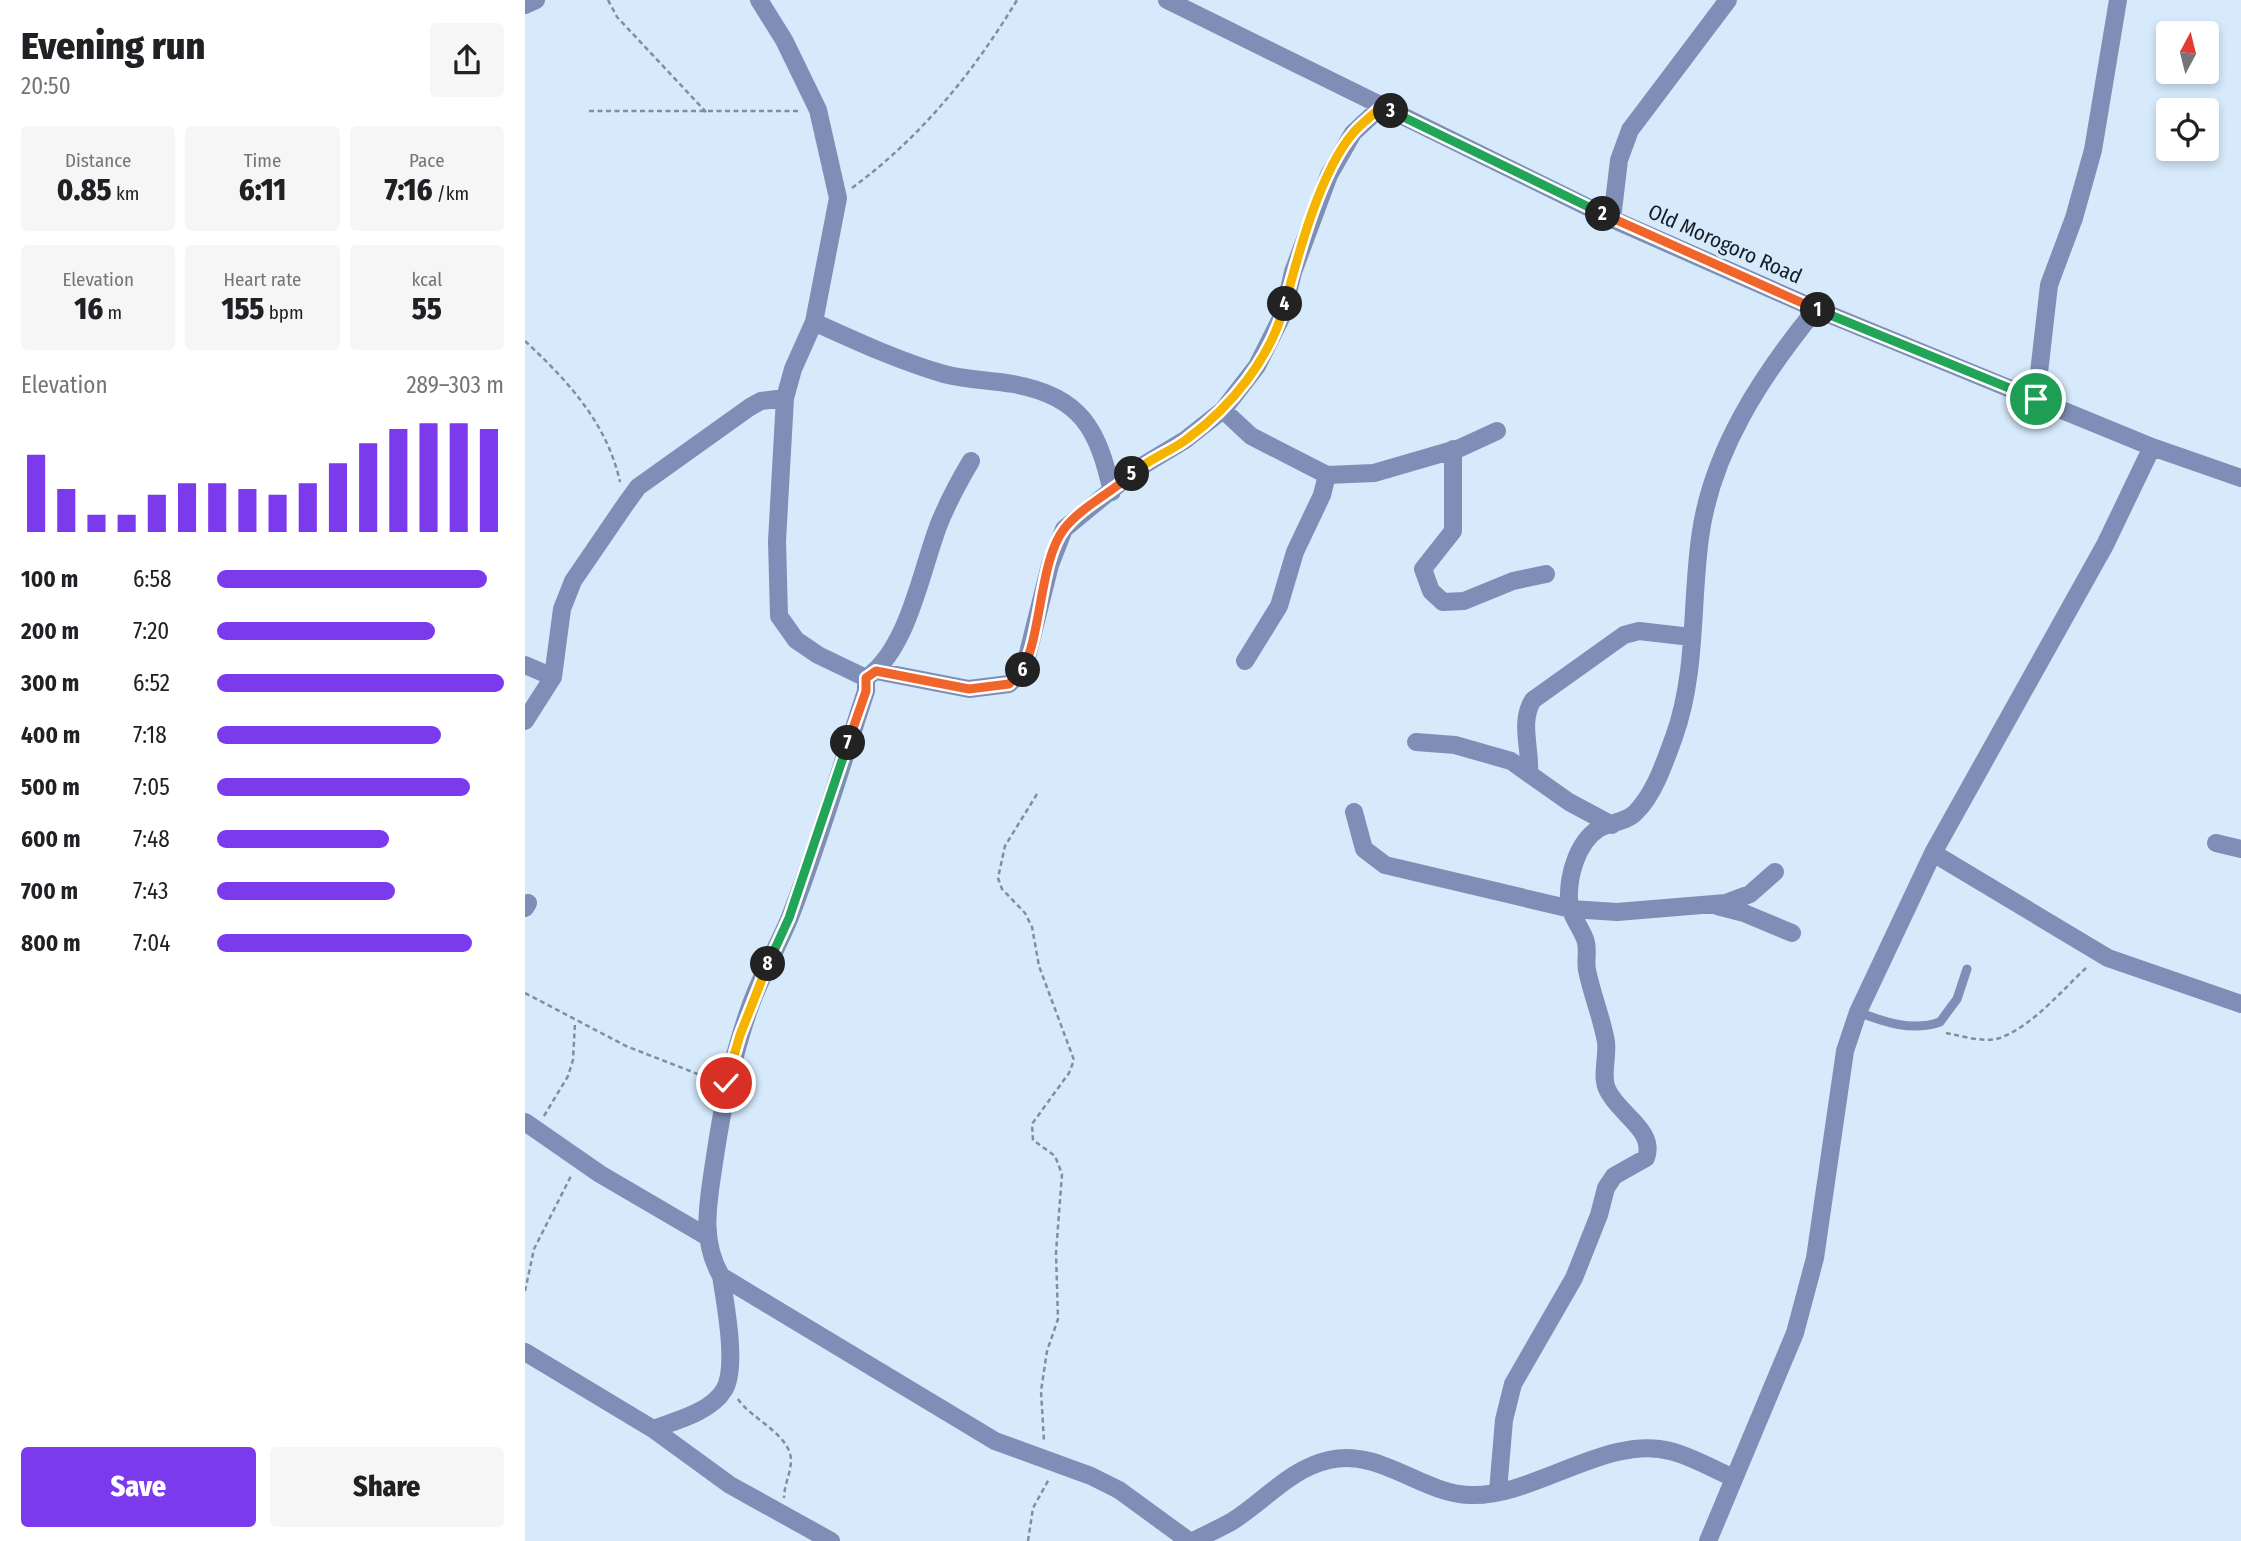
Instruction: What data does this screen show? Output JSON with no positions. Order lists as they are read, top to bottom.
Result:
{
  "streets": {
    "street": ["Old Morogoro Road"]
  },
  "north": "top",
  "page": {
    "heading": ["Evening run", "20:50"],
    "pins": [
      "3",
      "2",
      "4",
      "1",
      "5",
      "6",
      "7",
      "8"
    ],
    "stats": [
      ["Distance", "0.85 km"],
      ["Time", "6:11"],
      ["Pace", "7:16 /km"],
      ["Elevation", "16 m"],
      ["Heart rate", "155 bpm"],
      ["kcal", "55"]
    ],
    "chart": ["Elevation", "289–303 m"],
    "list": [
      {
        "name": "100 m",
        "note": "6:58"
      },
      {
        "name": "200 m",
        "note": "7:20"
      },
      {
        "name": "300 m",
        "note": "6:52"
      },
      {
        "name": "400 m",
        "note": "7:18"
      },
      {
        "name": "500 m",
        "note": "7:05"
      },
      {
        "name": "600 m",
        "note": "7:48"
      },
      {
        "name": "700 m",
        "note": "7:43"
      },
      {
        "name": "800 m",
        "note": "7:04"
      }
    ],
    "buttons": ["Save", "Share"]
  }
}
